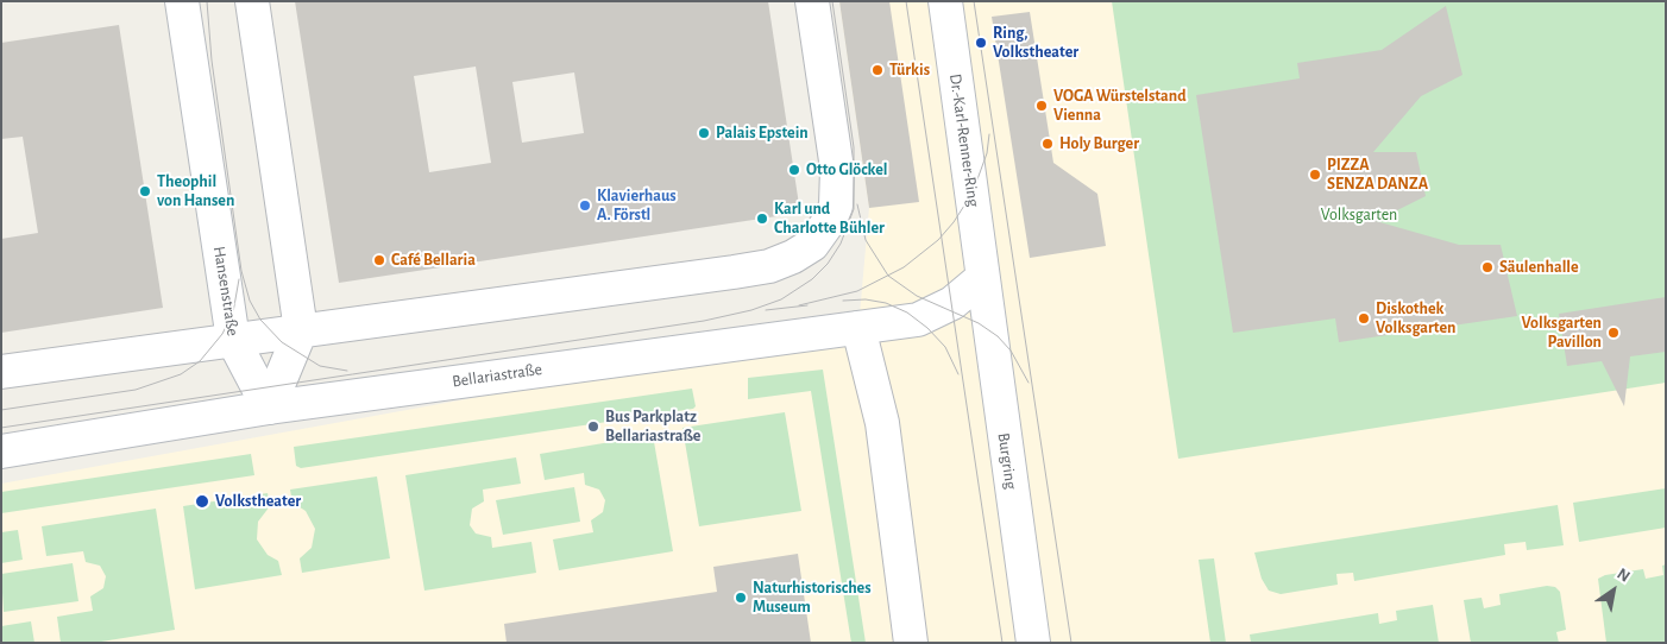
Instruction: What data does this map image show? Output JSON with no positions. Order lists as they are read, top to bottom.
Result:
{
  "streets": {
    "street": [
      "Dr.-Karl-Renner-Ring",
      "Hansenstraße",
      "Bellariastraße",
      "Burgring"
    ]
  },
  "crossings": [
    ["Dr.-Karl-Renner-Ring", "Bellariastraße"],
    ["Dr.-Karl-Renner-Ring", "Burgring"],
    ["Hansenstraße", "Bellariastraße"],
    ["Bellariastraße", "Burgring"]
  ],
  "parks": ["Volksgarten"],
  "places": [
    "Ring, Volkstheater",
    "Türkis",
    "VOGA Würstelstand Vienna",
    "Palais Epstein",
    "Holy Burger",
    "Otto Glöckel",
    "PIZZA SENZA DANZA",
    "Theophil von Hansen",
    "Klavierhaus A. Förstl",
    "Karl und Charlotte Bühler",
    "Café Bellaria",
    "Säulenhalle",
    "Diskothek Volksgarten",
    "Volksgarten Pavillon",
    "Bus Parkplatz Bellariastraße",
    "Volkstheater",
    "Naturhistorisches Museum"
  ],
  "north": "top right"
}
